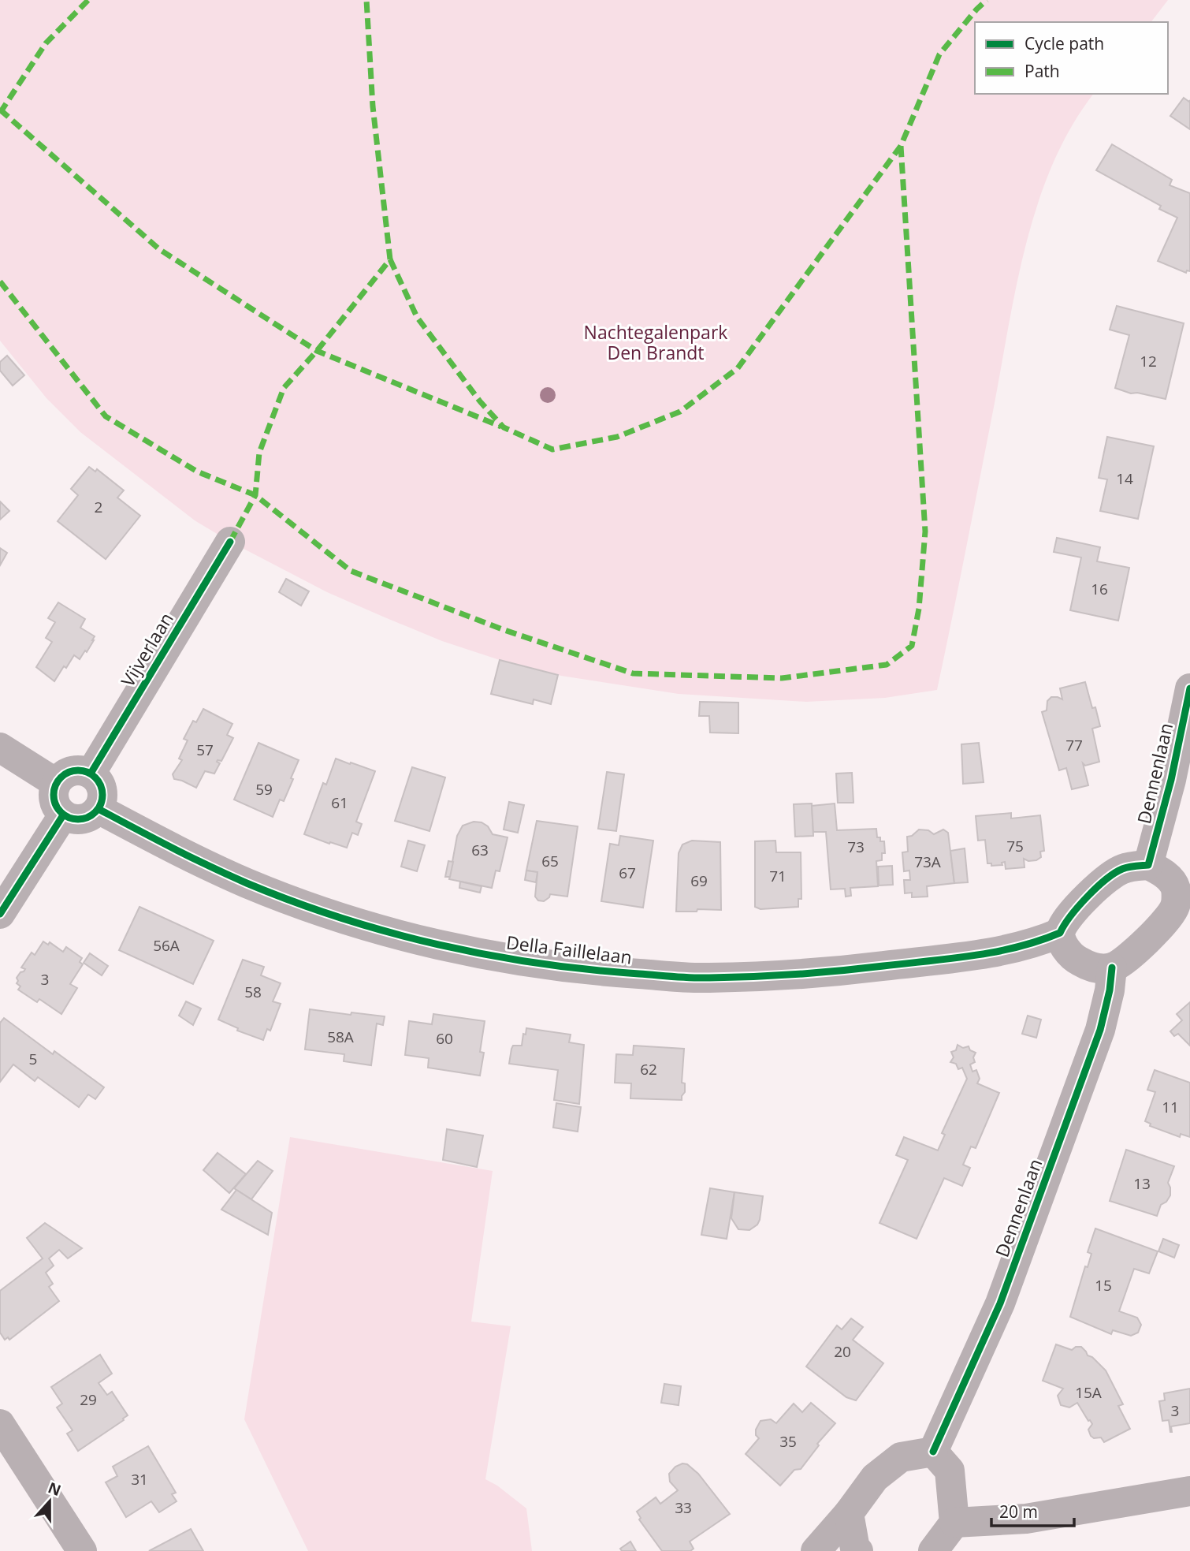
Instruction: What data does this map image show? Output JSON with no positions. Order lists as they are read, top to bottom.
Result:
{
  "streets": {
    "street": ["Vijverlaan", "Dennenlaan", "Della Faillelaan"]
  },
  "crossings": [
    ["Vijverlaan", "Della Faillelaan"],
    ["Dennenlaan", "Della Faillelaan"]
  ],
  "parks": ["Nachtegalenpark Den Brandt"],
  "house_numbers": [
    "12",
    "14",
    "2",
    "16",
    "77",
    "57",
    "59",
    "61",
    "75",
    "73",
    "63",
    "65",
    "73A",
    "67",
    "71",
    "69",
    "56A",
    "3",
    "58",
    "58A",
    "60",
    "5",
    "62",
    "11",
    "13",
    "15",
    "20",
    "15A",
    "29",
    "3",
    "35",
    "31",
    "33"
  ],
  "legend": ["Cycle path", "Path"],
  "scale_bar": "20 m",
  "north": "top"
}
